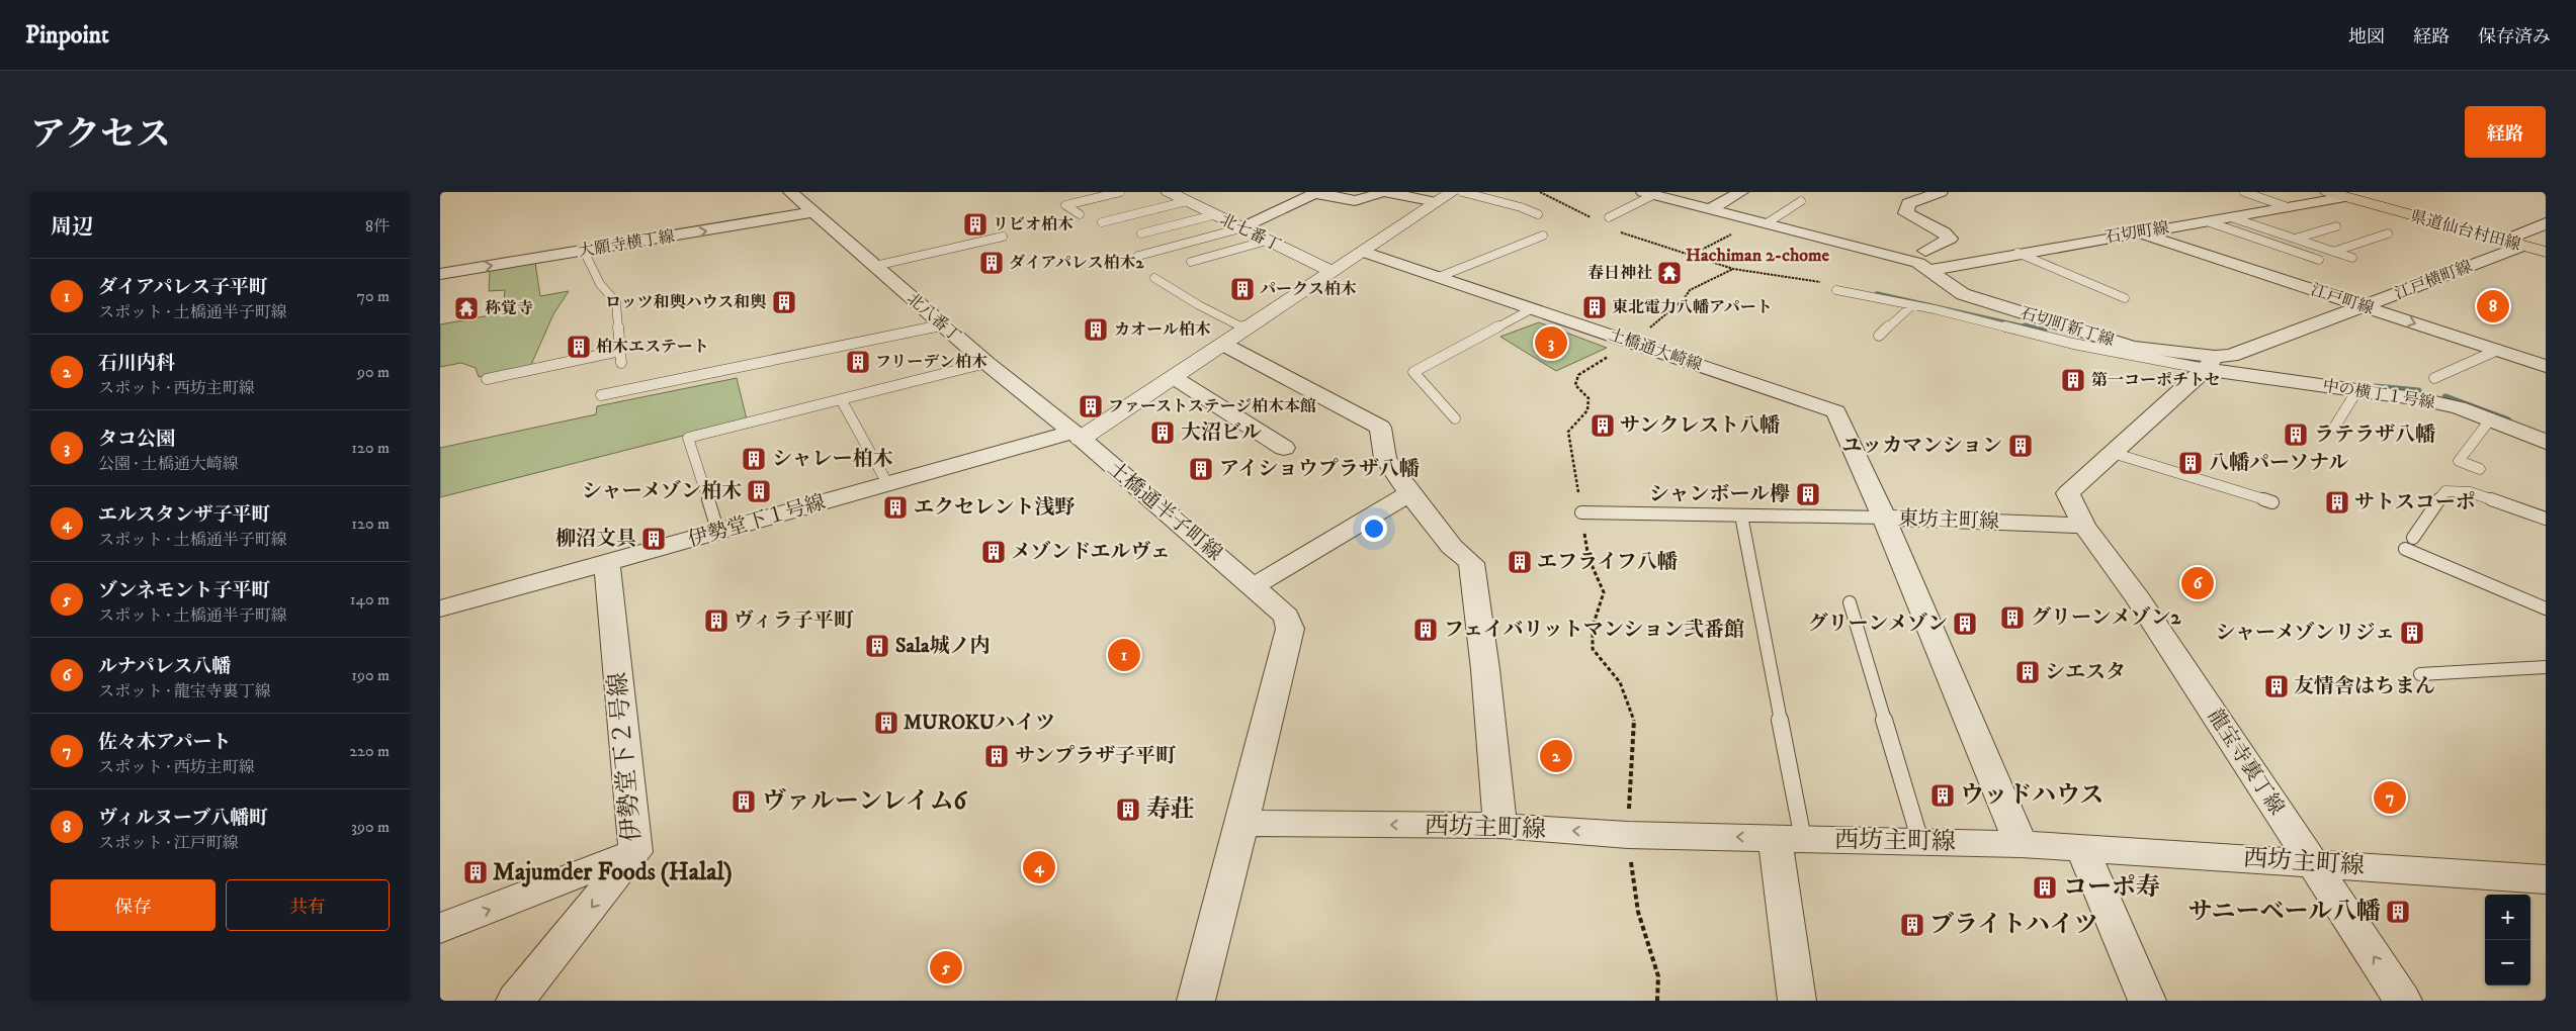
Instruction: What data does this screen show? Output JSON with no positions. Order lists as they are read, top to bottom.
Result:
{
  "streets": {
    "main road": ["県道仙台村田線"],
    "street": [
      "北七番丁",
      "石切町線",
      "大願寺横丁線",
      "江戸横町線",
      "江戸町線",
      "北八番丁",
      "石切町新丁線",
      "土橋通大崎線",
      "中の横丁１号線",
      "土橋通半子町線",
      "東坊主町線",
      "伊勢堂下１号線",
      "伊勢堂下２号線",
      "龍宝寺裏丁線",
      "西坊主町線"
    ]
  },
  "crossings": [
    ["県道仙台村田線", "石切町線"],
    ["県道仙台村田線", "江戸横町線"],
    ["石切町線", "江戸町線"],
    ["石切町線", "石切町新丁線"],
    ["大願寺横丁線", "北八番丁"],
    ["江戸横町線", "江戸町線"],
    ["江戸横町線", "石切町新丁線"],
    ["江戸横町線", "中の横丁１号線"],
    ["北八番丁", "土橋通半子町線"],
    ["北八番丁", "伊勢堂下１号線"],
    ["石切町新丁線", "中の横丁１号線"],
    ["土橋通大崎線", "東坊主町線"],
    ["土橋通半子町線", "伊勢堂下１号線"],
    ["土橋通半子町線", "西坊主町線"],
    ["東坊主町線", "龍宝寺裏丁線"],
    ["東坊主町線", "西坊主町線"],
    ["伊勢堂下１号線", "伊勢堂下２号線"],
    ["龍宝寺裏丁線", "西坊主町線"]
  ],
  "one_way": ["大願寺横丁線", "伊勢堂下２号線", "西坊主町線"],
  "districts": ["Hachiman 2-chome"],
  "places": {
    "building": [
      "リビオ柏木",
      "ダイアパレス柏木2",
      "パークス柏木",
      "ロッツ和輿ハウス和輿",
      "東北電力八幡アパート",
      "カオール柏木",
      "柏木エステート",
      "フリーデン柏木",
      "第一コーポチトセ",
      "ファーストステージ柏木本館",
      "サンクレスト八幡",
      "大沼ビル",
      "ラテラザ八幡",
      "ユッカマンション",
      "シャレー柏木",
      "八幡パーソナル",
      "アイショウプラザ八幡",
      "シャーメゾン柏木",
      "シャンボール欅",
      "サトスコーポ",
      "エクセレント浅野",
      "柳沼文具",
      "メゾンドエルヴェ",
      "エフライフ八幡",
      "グリーンメゾン2",
      "ヴィラ子平町",
      "グリーンメゾン",
      "フェイバリットマンション弐番館",
      "シャーメゾンリジェ",
      "Sala城ノ内",
      "シエスタ",
      "友情舎はちまん",
      "MUROKUハイツ",
      "サンプラザ子平町",
      "ウッドハウス",
      "ヴァルーンレイム6",
      "寿荘",
      "Majumder Foods (Halal)",
      "コーポ寿",
      "サニーベール八幡",
      "ブライトハイツ"
    ],
    "temple": ["春日神社", "称覚寺"]
  },
  "page": {
    "header": "Pinpoint",
    "nav": ["地図", "経路", "保存済み"],
    "title": "アクセス",
    "buttons": [
      "経路",
      ["保存", "共有"]
    ],
    "heading": ["周辺", "8件"],
    "list": [
      {
        "mark": "1",
        "name": "ダイアパレス子平町",
        "note": "スポット · 土橋通半子町線",
        "value": "70 m"
      },
      {
        "mark": "2",
        "name": "石川内科",
        "note": "スポット · 西坊主町線",
        "value": "90 m"
      },
      {
        "mark": "3",
        "name": "タコ公園",
        "note": "公園 · 土橋通大崎線",
        "value": "120 m"
      },
      {
        "mark": "4",
        "name": "エルスタンザ子平町",
        "note": "スポット · 土橋通半子町線",
        "value": "120 m"
      },
      {
        "mark": "5",
        "name": "ゾンネモント子平町",
        "note": "スポット · 土橋通半子町線",
        "value": "140 m"
      },
      {
        "mark": "6",
        "name": "ルナパレス八幡",
        "note": "スポット · 龍宝寺裏丁線",
        "value": "190 m"
      },
      {
        "mark": "7",
        "name": "佐々木アパート",
        "note": "スポット · 西坊主町線",
        "value": "220 m"
      },
      {
        "mark": "8",
        "name": "ヴィルヌーブ八幡町",
        "note": "スポット · 江戸町線",
        "value": "390 m"
      }
    ],
    "pins": [
      "8",
      "3",
      "6",
      "1",
      "2",
      "7",
      "4",
      "5"
    ],
    "map_buttons": ["+", "−"]
  }
}
